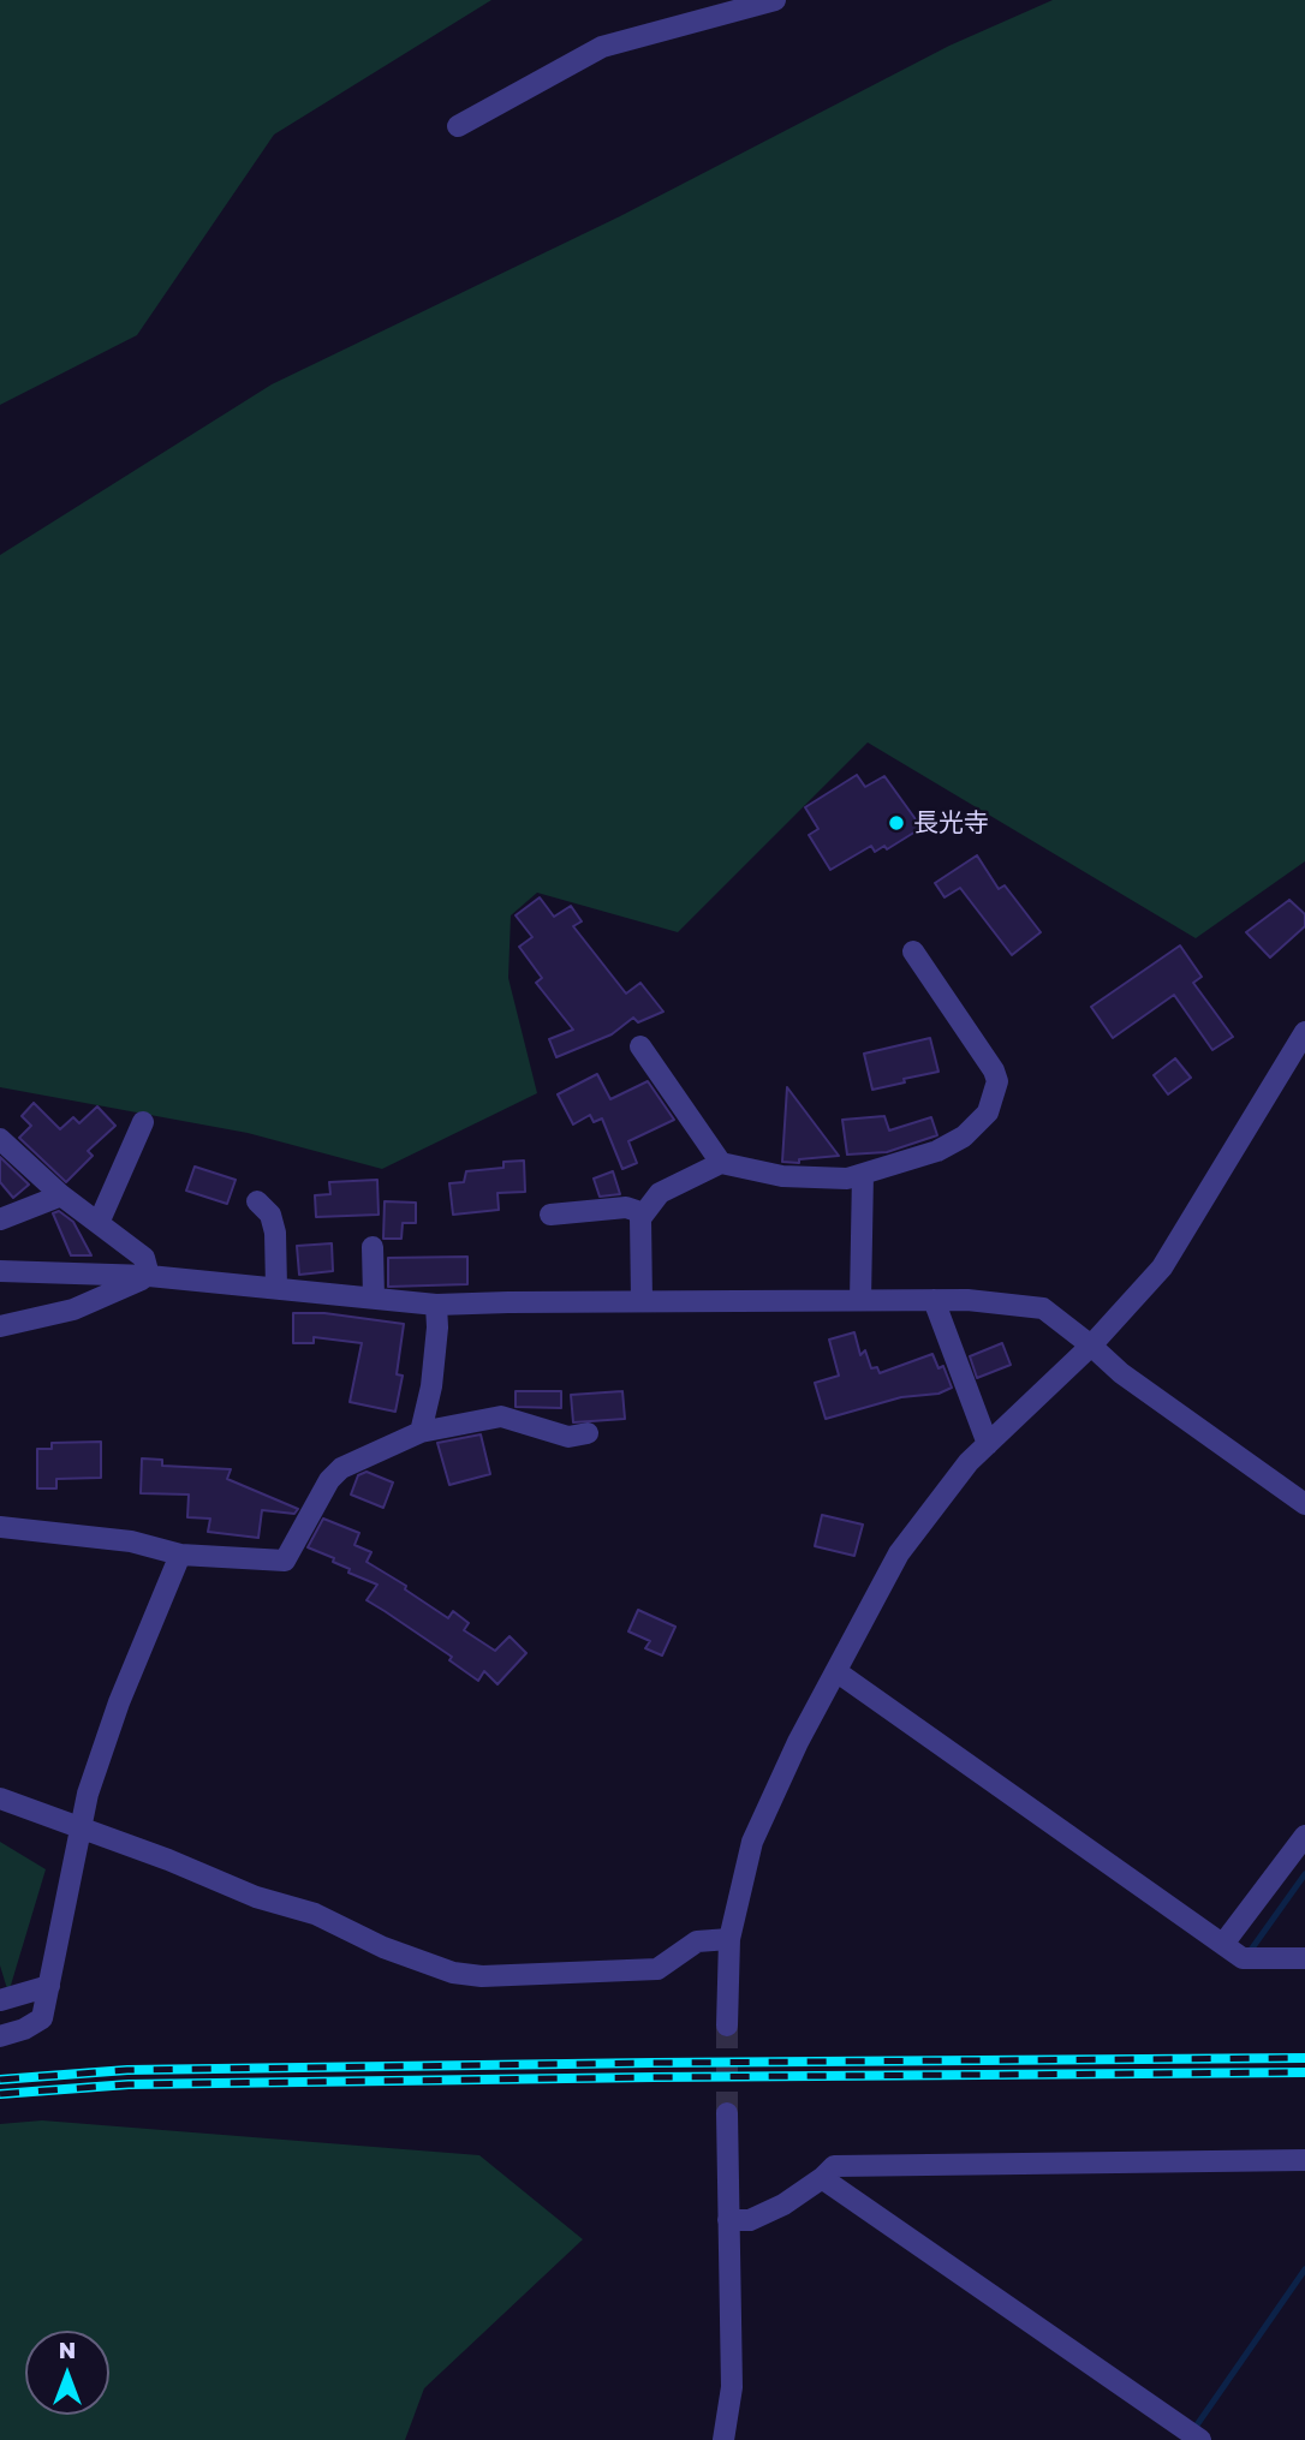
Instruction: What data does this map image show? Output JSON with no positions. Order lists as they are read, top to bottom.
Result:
{
  "places": ["長光寺"],
  "north": "top"
}
